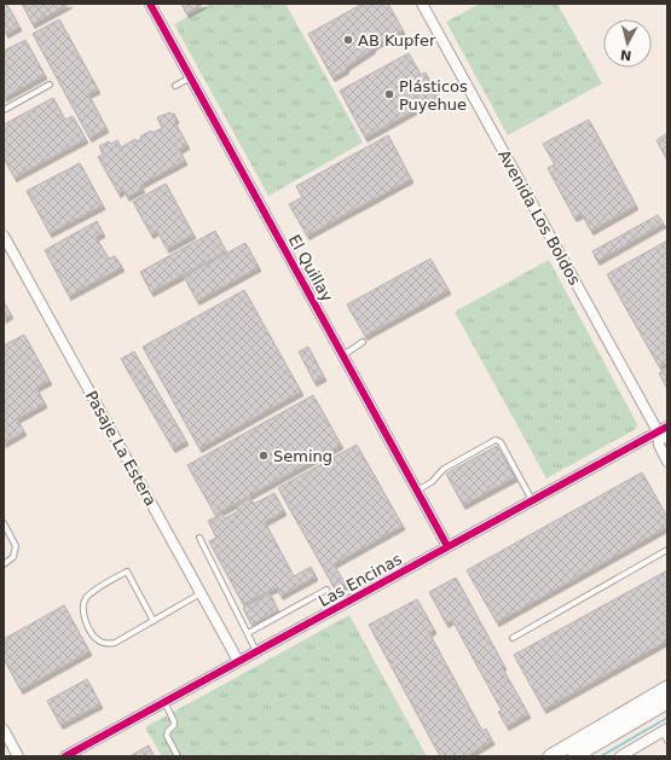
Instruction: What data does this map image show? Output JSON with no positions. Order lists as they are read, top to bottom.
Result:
{
  "streets": {
    "street": [
      "Avenida Los Boldos",
      "El Quillay",
      "Pasaje La Estera",
      "Las Encinas"
    ]
  },
  "crossings": [
    ["Avenida Los Boldos", "Las Encinas"],
    ["El Quillay", "Las Encinas"],
    ["Pasaje La Estera", "Las Encinas"]
  ],
  "places": ["AB Kupfer", "Plásticos Puyehue", "Seming"],
  "north": "bottom"
}
